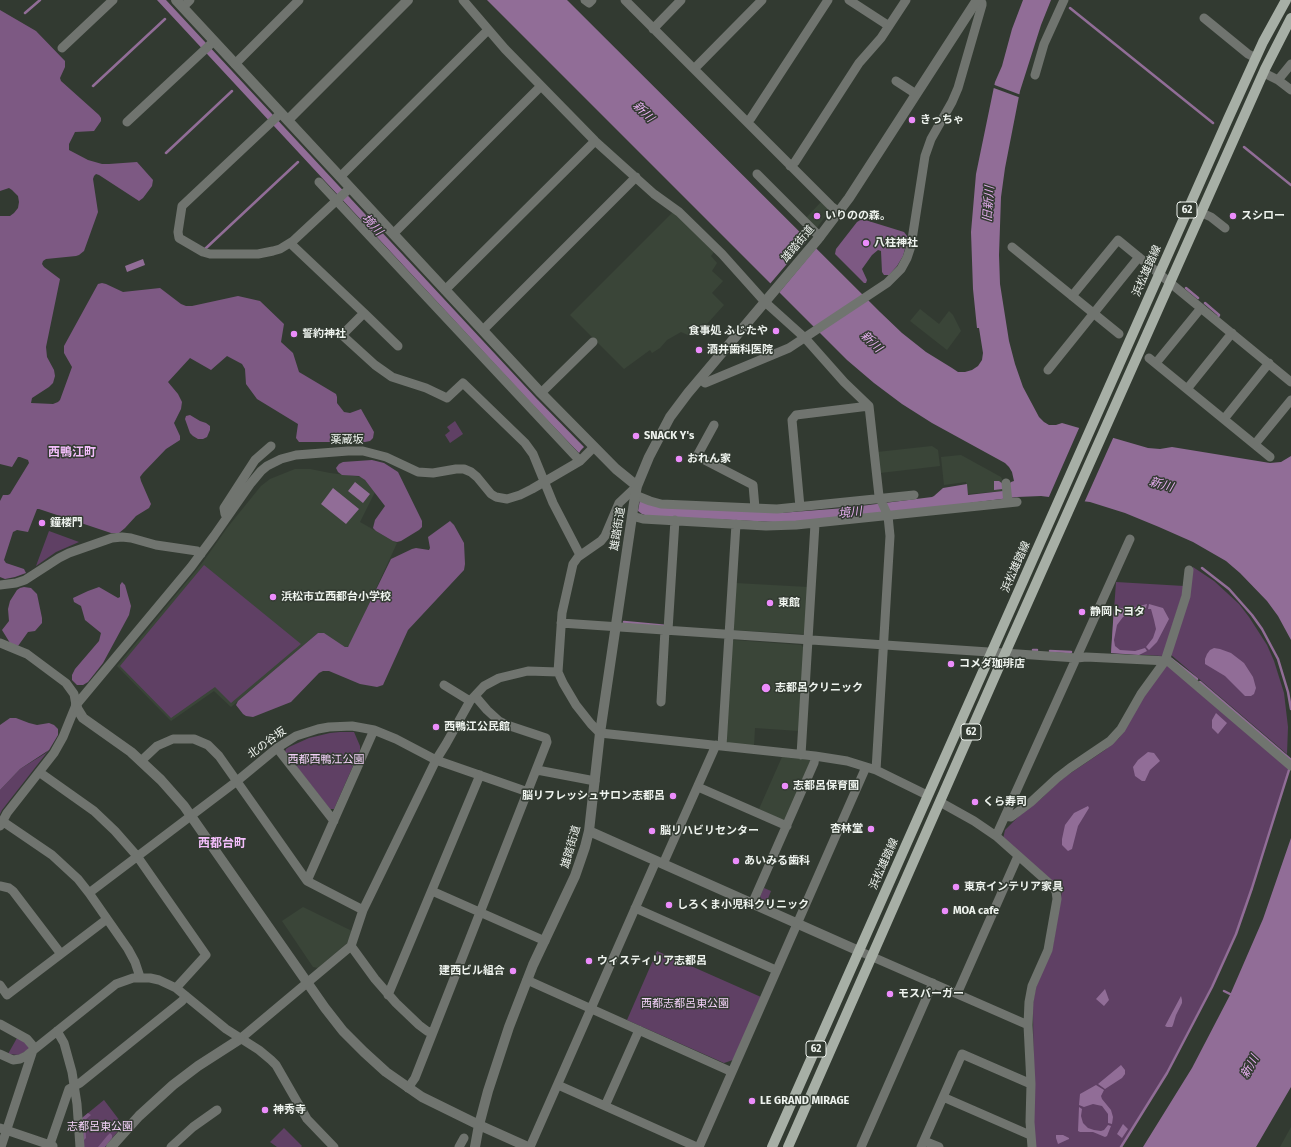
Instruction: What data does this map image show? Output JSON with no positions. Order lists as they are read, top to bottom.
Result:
{
  "streets": {
    "main road": ["62", "浜松雄踏線"],
    "street": ["雄踏街道", "薬蔵坂", "北の谷坂"]
  },
  "districts": ["西鴨江町", "西都台町"],
  "water": ["新川", "旧新川", "境川"],
  "parks": ["西都西鴨江公園", "西都志都呂東公園", "志都呂東公園"],
  "places": [
    "きっちゃ",
    "いりのの森。",
    "スシロー",
    "八柱神社",
    "食事処 ふじたや",
    "誓約神社",
    "酒井歯科医院",
    "SNACK Y's",
    "おれん家",
    "鐘楼門",
    "浜松市立西都台小学校",
    "東館",
    "静岡トヨタ",
    "コメダ珈琲店",
    "志都呂クリニック",
    "西鴨江公民館",
    "志都呂保育園",
    "脳リフレッシュサロン志都呂",
    "くら寿司",
    "杏林堂",
    "脳リハビリセンター",
    "あいみる歯科",
    "東京インテリア家具",
    "しろくま小児科クリニック",
    "MOA cafe",
    "ウィスティリア志都呂",
    "建西ビル組合",
    "モスバーガー",
    "LE GRAND MIRAGE",
    "神秀寺"
  ]
}
